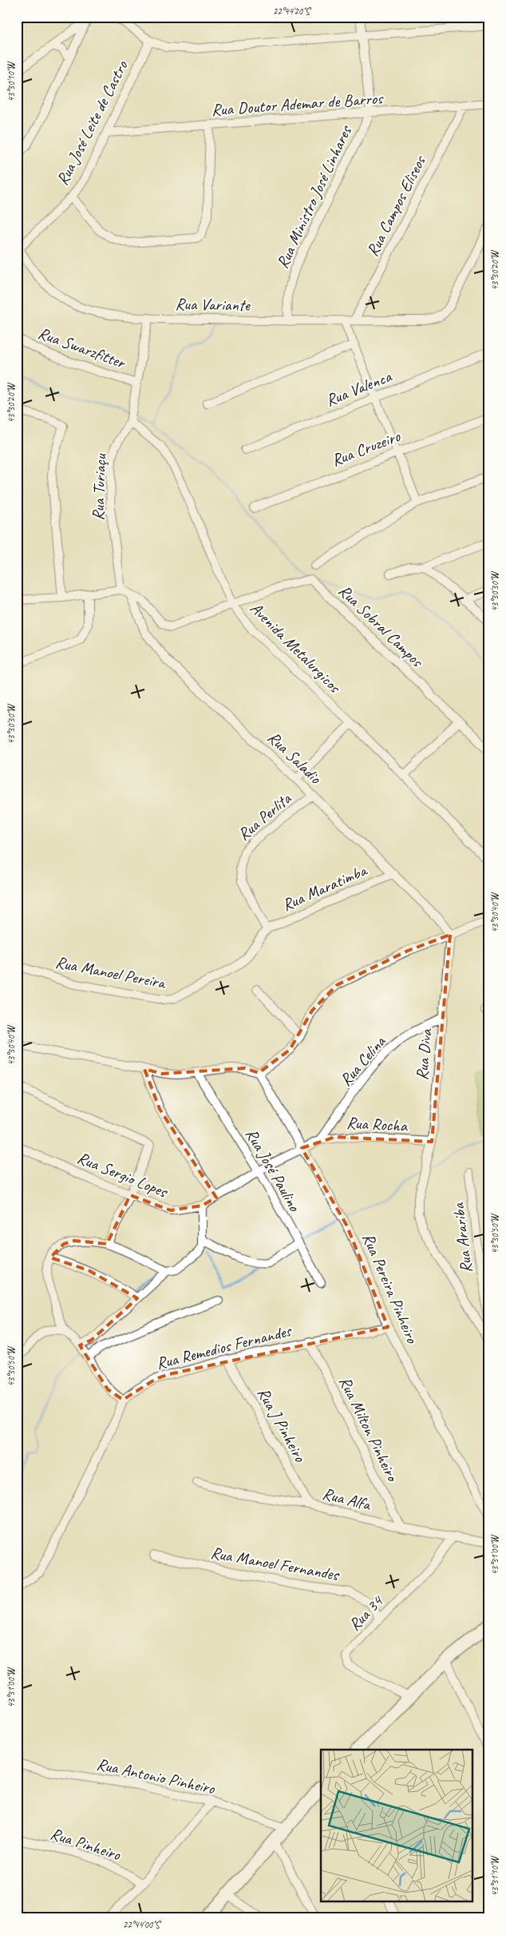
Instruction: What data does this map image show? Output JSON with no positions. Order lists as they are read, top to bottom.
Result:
{
  "streets": {
    "street": [
      "Rua Doutor Ademar de Barros",
      "Rua José Leite de Castro",
      "Rua Ministro José Linhares",
      "Rua Campos Eliseos",
      "Rua Variante",
      "Rua Swarzfitter",
      "Rua Valenca",
      "Rua Cruzeiro",
      "Rua Turiaçu",
      "Rua Sobral Campos",
      "Avenida Metalurgicos",
      "Rua Saladio",
      "Rua Perlita",
      "Rua Maratimba",
      "Rua Manoel Pereira",
      "Rua Diva",
      "Rua Celina",
      "Rua Rocha",
      "Rua José Paulino",
      "Rua Sergio Lopes",
      "Rua Arariba",
      "Rua Pereira Pinheiro",
      "Rua Remedios Fernandes",
      "Rua J Pinheiro",
      "Rua Milton Pinheiro",
      "Rua Alfa",
      "Rua Manoel Fernandes",
      "Rua 34",
      "Rua Antonio Pinheiro",
      "Rua Pinheiro"
    ]
  },
  "crossings": [
    ["Rua Doutor Ademar de Barros", "Rua José Leite de Castro"],
    ["Rua Doutor Ademar de Barros", "Rua Ministro José Linhares"],
    ["Rua Doutor Ademar de Barros", "Rua Campos Eliseos"],
    ["Rua José Leite de Castro", "Rua Variante"],
    ["Rua Ministro José Linhares", "Rua Variante"],
    ["Rua Campos Eliseos", "Rua Variante"],
    ["Rua Variante", "Rua Turiaçu"],
    ["Rua Swarzfitter", "Rua Turiaçu"],
    ["Rua Turiaçu", "Avenida Metalurgicos"],
    ["Rua Sobral Campos", "Avenida Metalurgicos"],
    ["Avenida Metalurgicos", "Rua Perlita"],
    ["Rua Saladio", "Rua Perlita"],
    ["Rua Saladio", "Rua Maratimba"],
    ["Rua Saladio", "Rua Diva"],
    ["Rua Perlita", "Rua Maratimba"],
    ["Rua Perlita", "Rua Manoel Pereira"],
    ["Rua Maratimba", "Rua Manoel Pereira"],
    ["Rua Diva", "Rua Celina"],
    ["Rua Diva", "Rua Rocha"],
    ["Rua Celina", "Rua Rocha"],
    ["Rua Celina", "Rua Sergio Lopes"],
    ["Rua Rocha", "Rua Sergio Lopes"],
    ["Rua José Paulino", "Rua Sergio Lopes"],
    ["Rua Sergio Lopes", "Rua Pereira Pinheiro"],
    ["Rua Pereira Pinheiro", "Rua Remedios Fernandes"],
    ["Rua Remedios Fernandes", "Rua J Pinheiro"],
    ["Rua Remedios Fernandes", "Rua Milton Pinheiro"],
    ["Rua J Pinheiro", "Rua Alfa"],
    ["Rua Milton Pinheiro", "Rua Alfa"],
    ["Rua Alfa", "Rua 34"],
    ["Rua Manoel Fernandes", "Rua 34"]
  ],
  "coordinates": [
    "22°44'20\"S",
    "43°30'10\"W",
    "43°30'20\"W",
    "43°30'30\"W",
    "43°30'40\"W",
    "43°30'50\"W",
    "43°31'00\"W",
    "43°31'10\"W",
    "22°44'00\"S"
  ]
}
